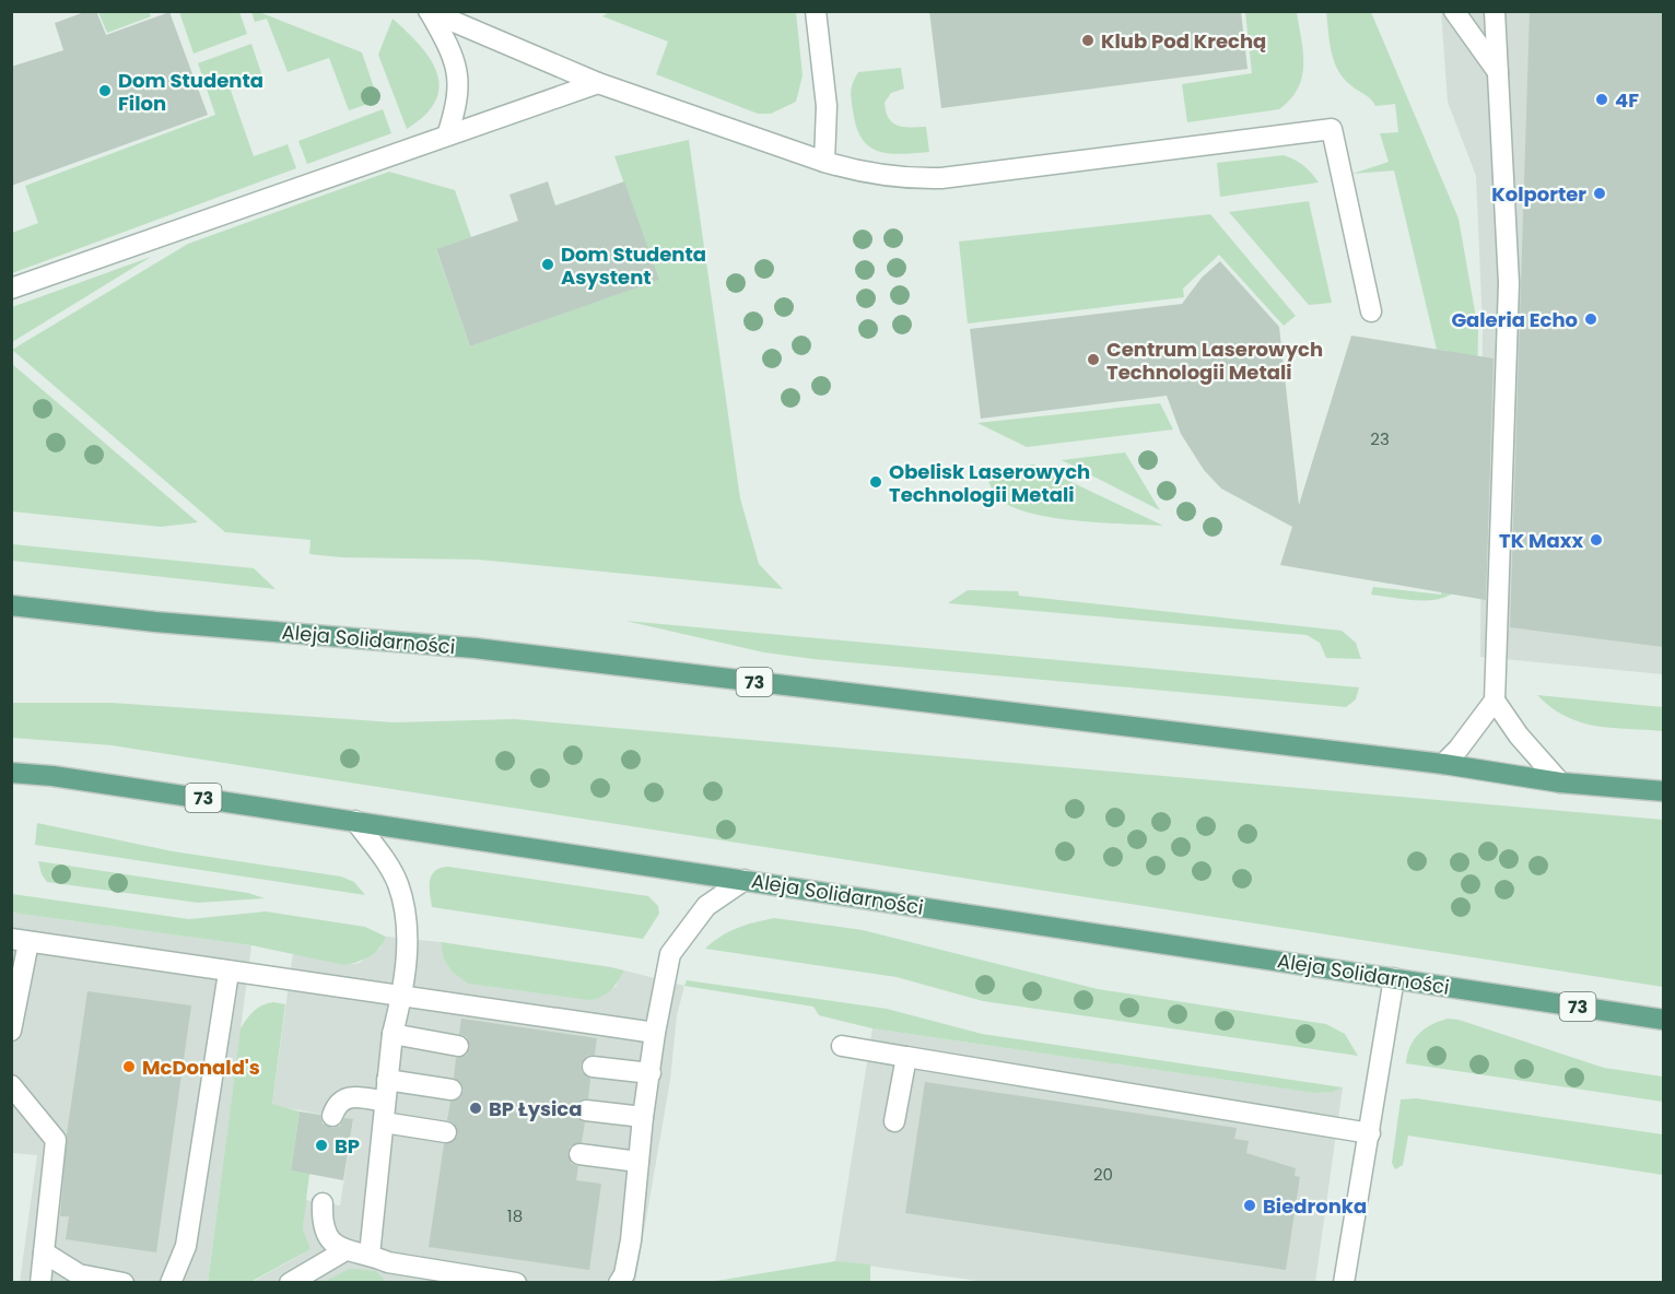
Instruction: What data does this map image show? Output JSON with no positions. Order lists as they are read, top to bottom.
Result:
{
  "streets": {
    "main road": ["Aleja Solidarności", "73"]
  },
  "places": [
    "Klub Pod Krechą",
    "Dom Studenta Filon",
    "4F",
    "Kolporter",
    "Dom Studenta Asystent",
    "Galeria Echo",
    "Centrum Laserowych Technologii Metali",
    "Obelisk Laserowych Technologii Metali",
    "TK Maxx",
    "McDonald's",
    "BP Łysica",
    "BP",
    "Biedronka"
  ],
  "house_numbers": ["23", "20", "18"]
}
